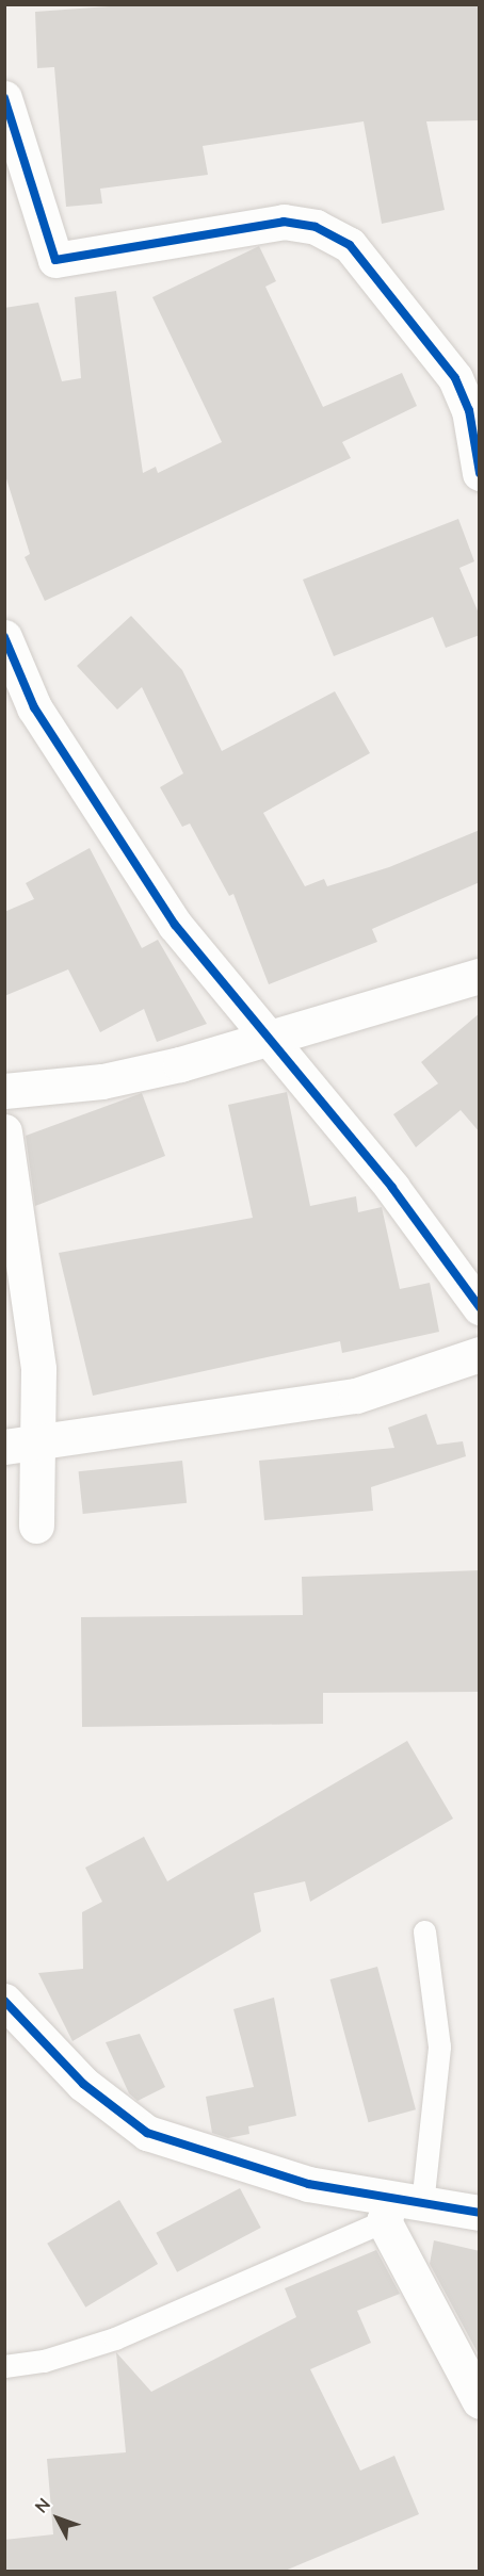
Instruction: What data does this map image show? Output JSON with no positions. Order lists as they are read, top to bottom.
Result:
{
  "north": "top left"
}
